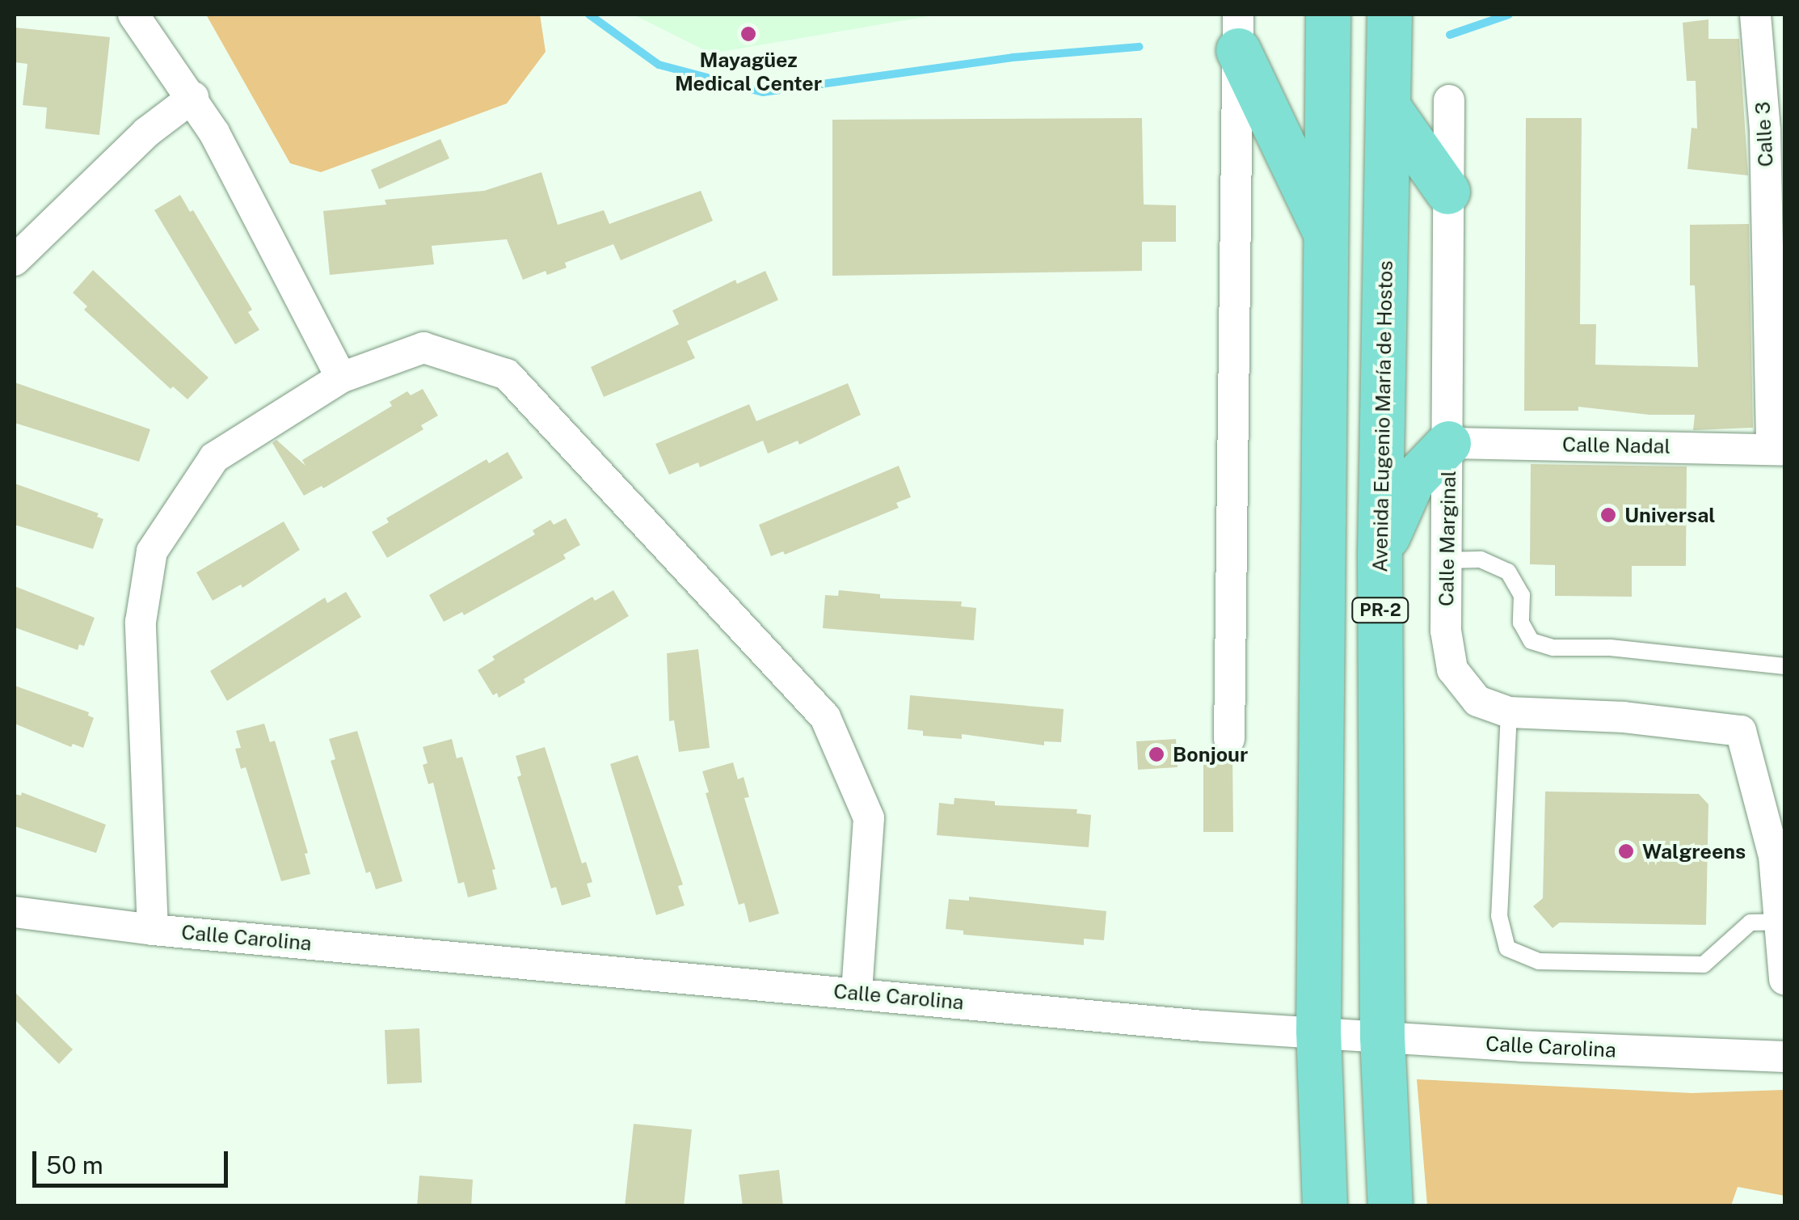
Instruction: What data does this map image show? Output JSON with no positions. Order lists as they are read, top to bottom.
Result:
{
  "streets": {
    "highway": ["Avenida Eugenio María de Hostos", "PR-2"],
    "street": [
      "Calle 3",
      "Calle Nadal",
      "Calle Marginal",
      "Calle Carolina"
    ]
  },
  "crossings": [
    ["Calle 3", "Calle Nadal"],
    ["Avenida Eugenio María de Hostos", "Calle Carolina"],
    ["Calle Nadal", "Calle Marginal"],
    ["PR-2", "Calle Carolina"]
  ],
  "places": [
    "Mayagüez Medical Center",
    "Universal",
    "Bonjour",
    "Walgreens"
  ],
  "scale_bar": "50 m"
}
